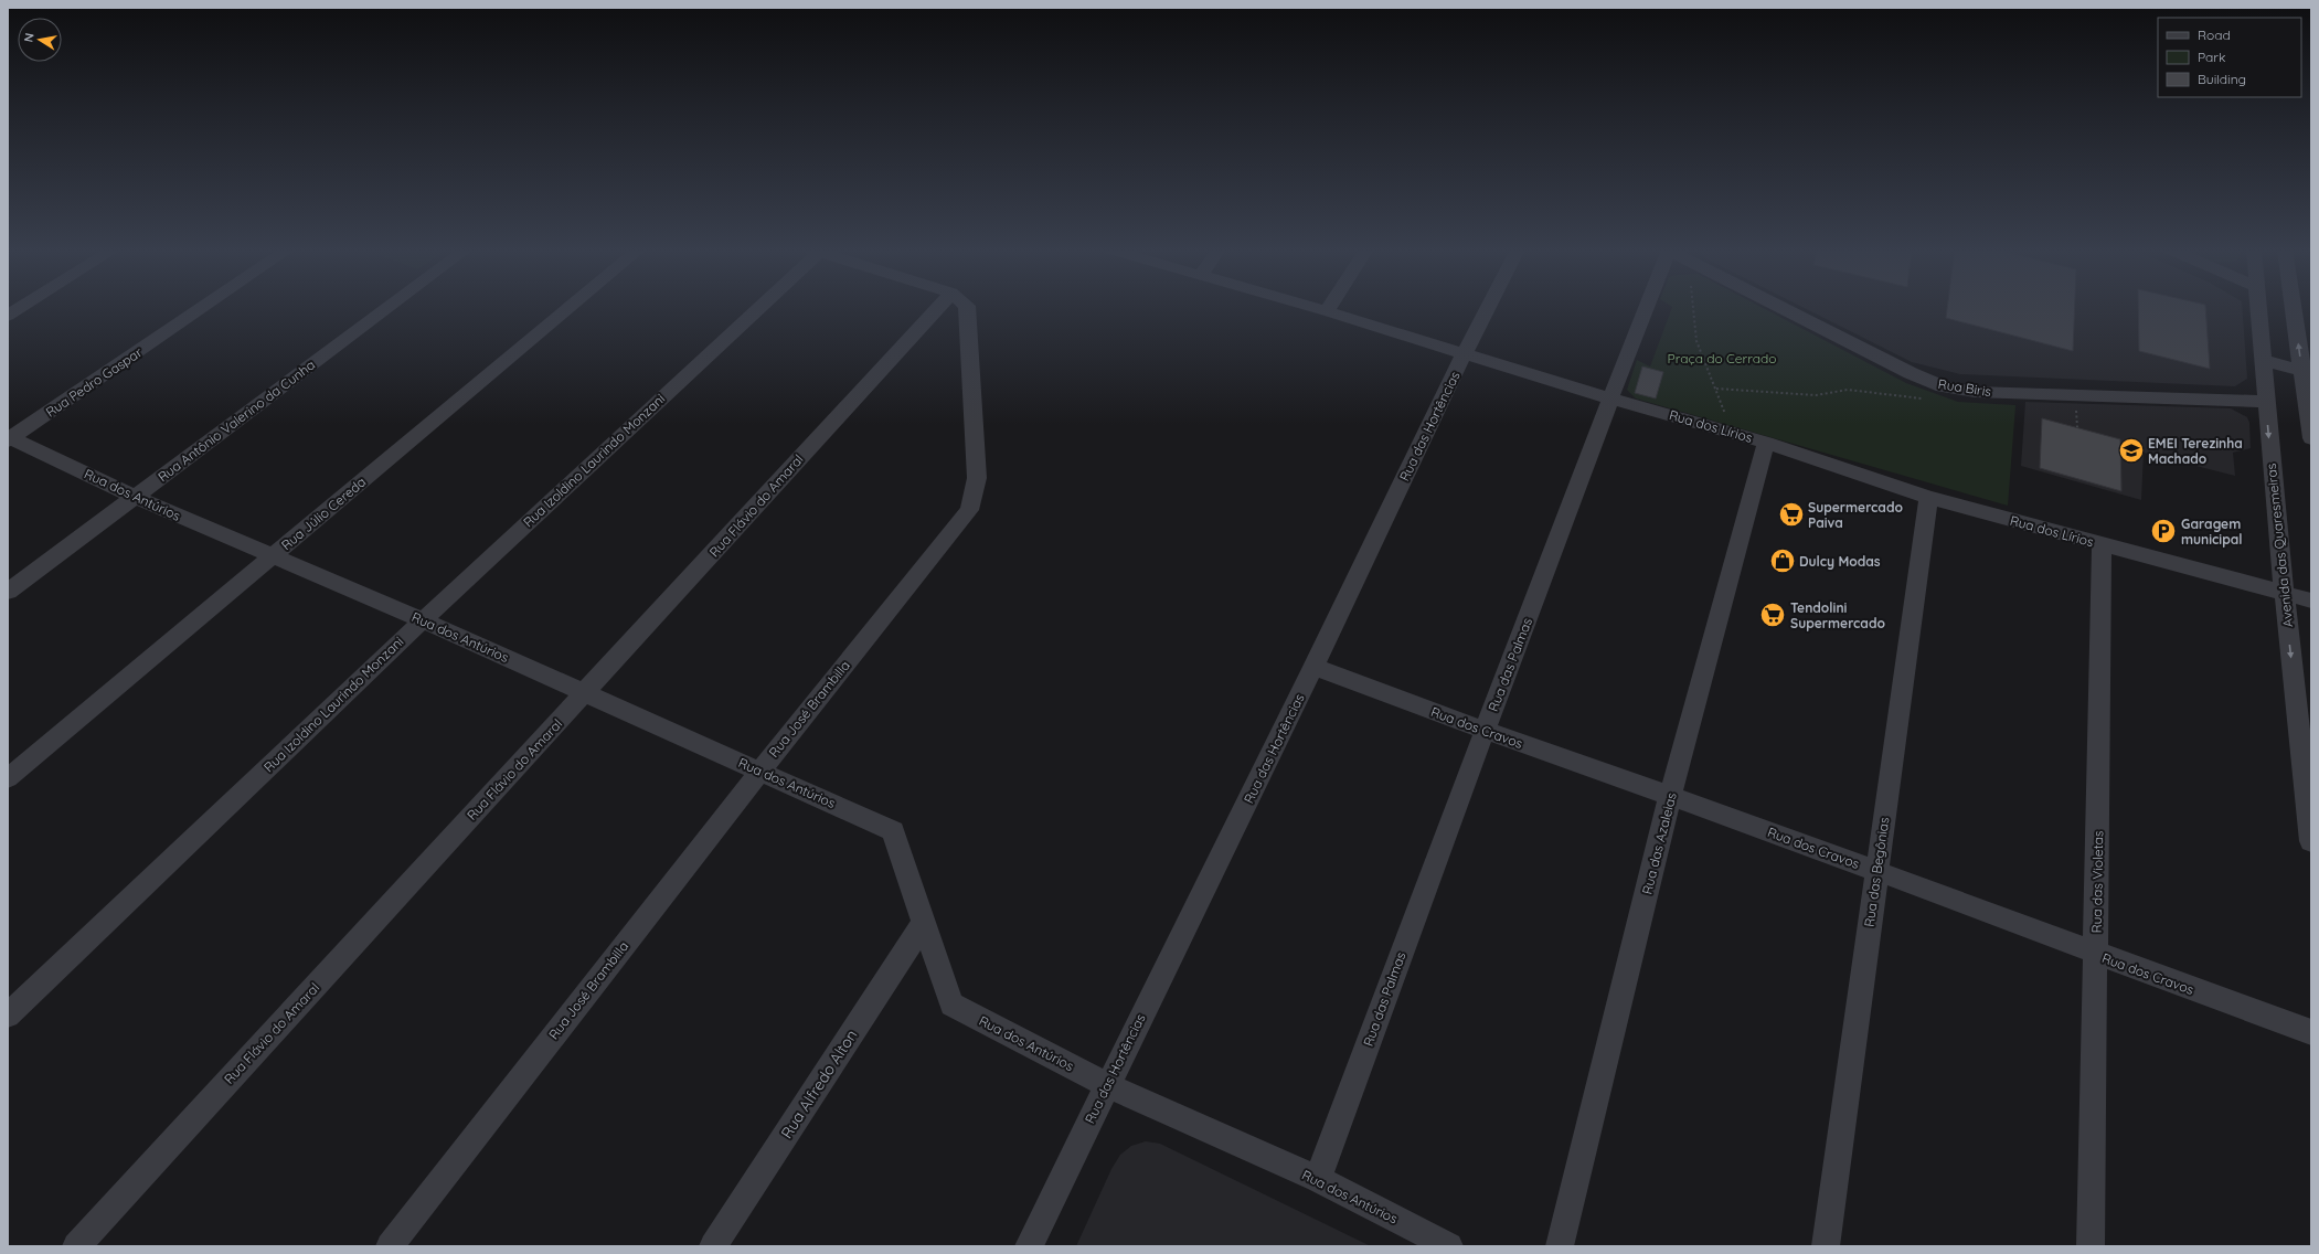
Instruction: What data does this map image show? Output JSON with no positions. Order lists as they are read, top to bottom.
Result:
{
  "streets": {
    "street": [
      "Rua Pedro Gaspar",
      "Rua Biris",
      "Rua Antônio Valerino da Cunha",
      "Rua das Hortências",
      "Rua dos Lírios",
      "Rua Izoldino Laurindo Monzani",
      "Rua dos Antúrios",
      "Rua Flávio do Amaral",
      "Rua Júlio Cereda",
      "Avenida das Quaresmeiras",
      "Rua das Palmas",
      "Rua José Brambilla",
      "Rua dos Cravos",
      "Rua das Azaleias",
      "Rua das Begônias",
      "Rua das Violetas",
      "Rua Alfredo Alton"
    ]
  },
  "crossings": [
    ["Rua Pedro Gaspar", "Rua dos Antúrios"],
    ["Rua Biris", "Avenida das Quaresmeiras"],
    ["Rua Antônio Valerino da Cunha", "Rua dos Antúrios"],
    ["Rua das Hortências", "Rua dos Lírios"],
    ["Rua das Hortências", "Rua dos Antúrios"],
    ["Rua das Hortências", "Rua dos Cravos"],
    ["Rua dos Lírios", "Avenida das Quaresmeiras"],
    ["Rua dos Lírios", "Rua das Palmas"],
    ["Rua dos Lírios", "Rua das Azaleias"],
    ["Rua dos Lírios", "Rua das Begônias"],
    ["Rua dos Lírios", "Rua das Violetas"],
    ["Rua Izoldino Laurindo Monzani", "Rua dos Antúrios"],
    ["Rua dos Antúrios", "Rua Flávio do Amaral"],
    ["Rua dos Antúrios", "Rua Júlio Cereda"],
    ["Rua dos Antúrios", "Rua das Palmas"],
    ["Rua dos Antúrios", "Rua José Brambilla"],
    ["Rua dos Antúrios", "Rua Alfredo Alton"],
    ["Rua das Palmas", "Rua dos Cravos"],
    ["Rua dos Cravos", "Rua das Azaleias"],
    ["Rua dos Cravos", "Rua das Begônias"],
    ["Rua dos Cravos", "Rua das Violetas"]
  ],
  "one_way": ["Avenida das Quaresmeiras"],
  "parks": ["Praça do Cerrado"],
  "places": {
    "school or university": ["EMEI Terezinha Machado"],
    "supermarket": ["Supermercado Paiva", "Tendolini Supermercado"],
    "parking": ["Garagem municipal"],
    "shop": ["Dulcy Modas"]
  },
  "legend": ["Road", "Park", "Building"],
  "north": "left"
}
